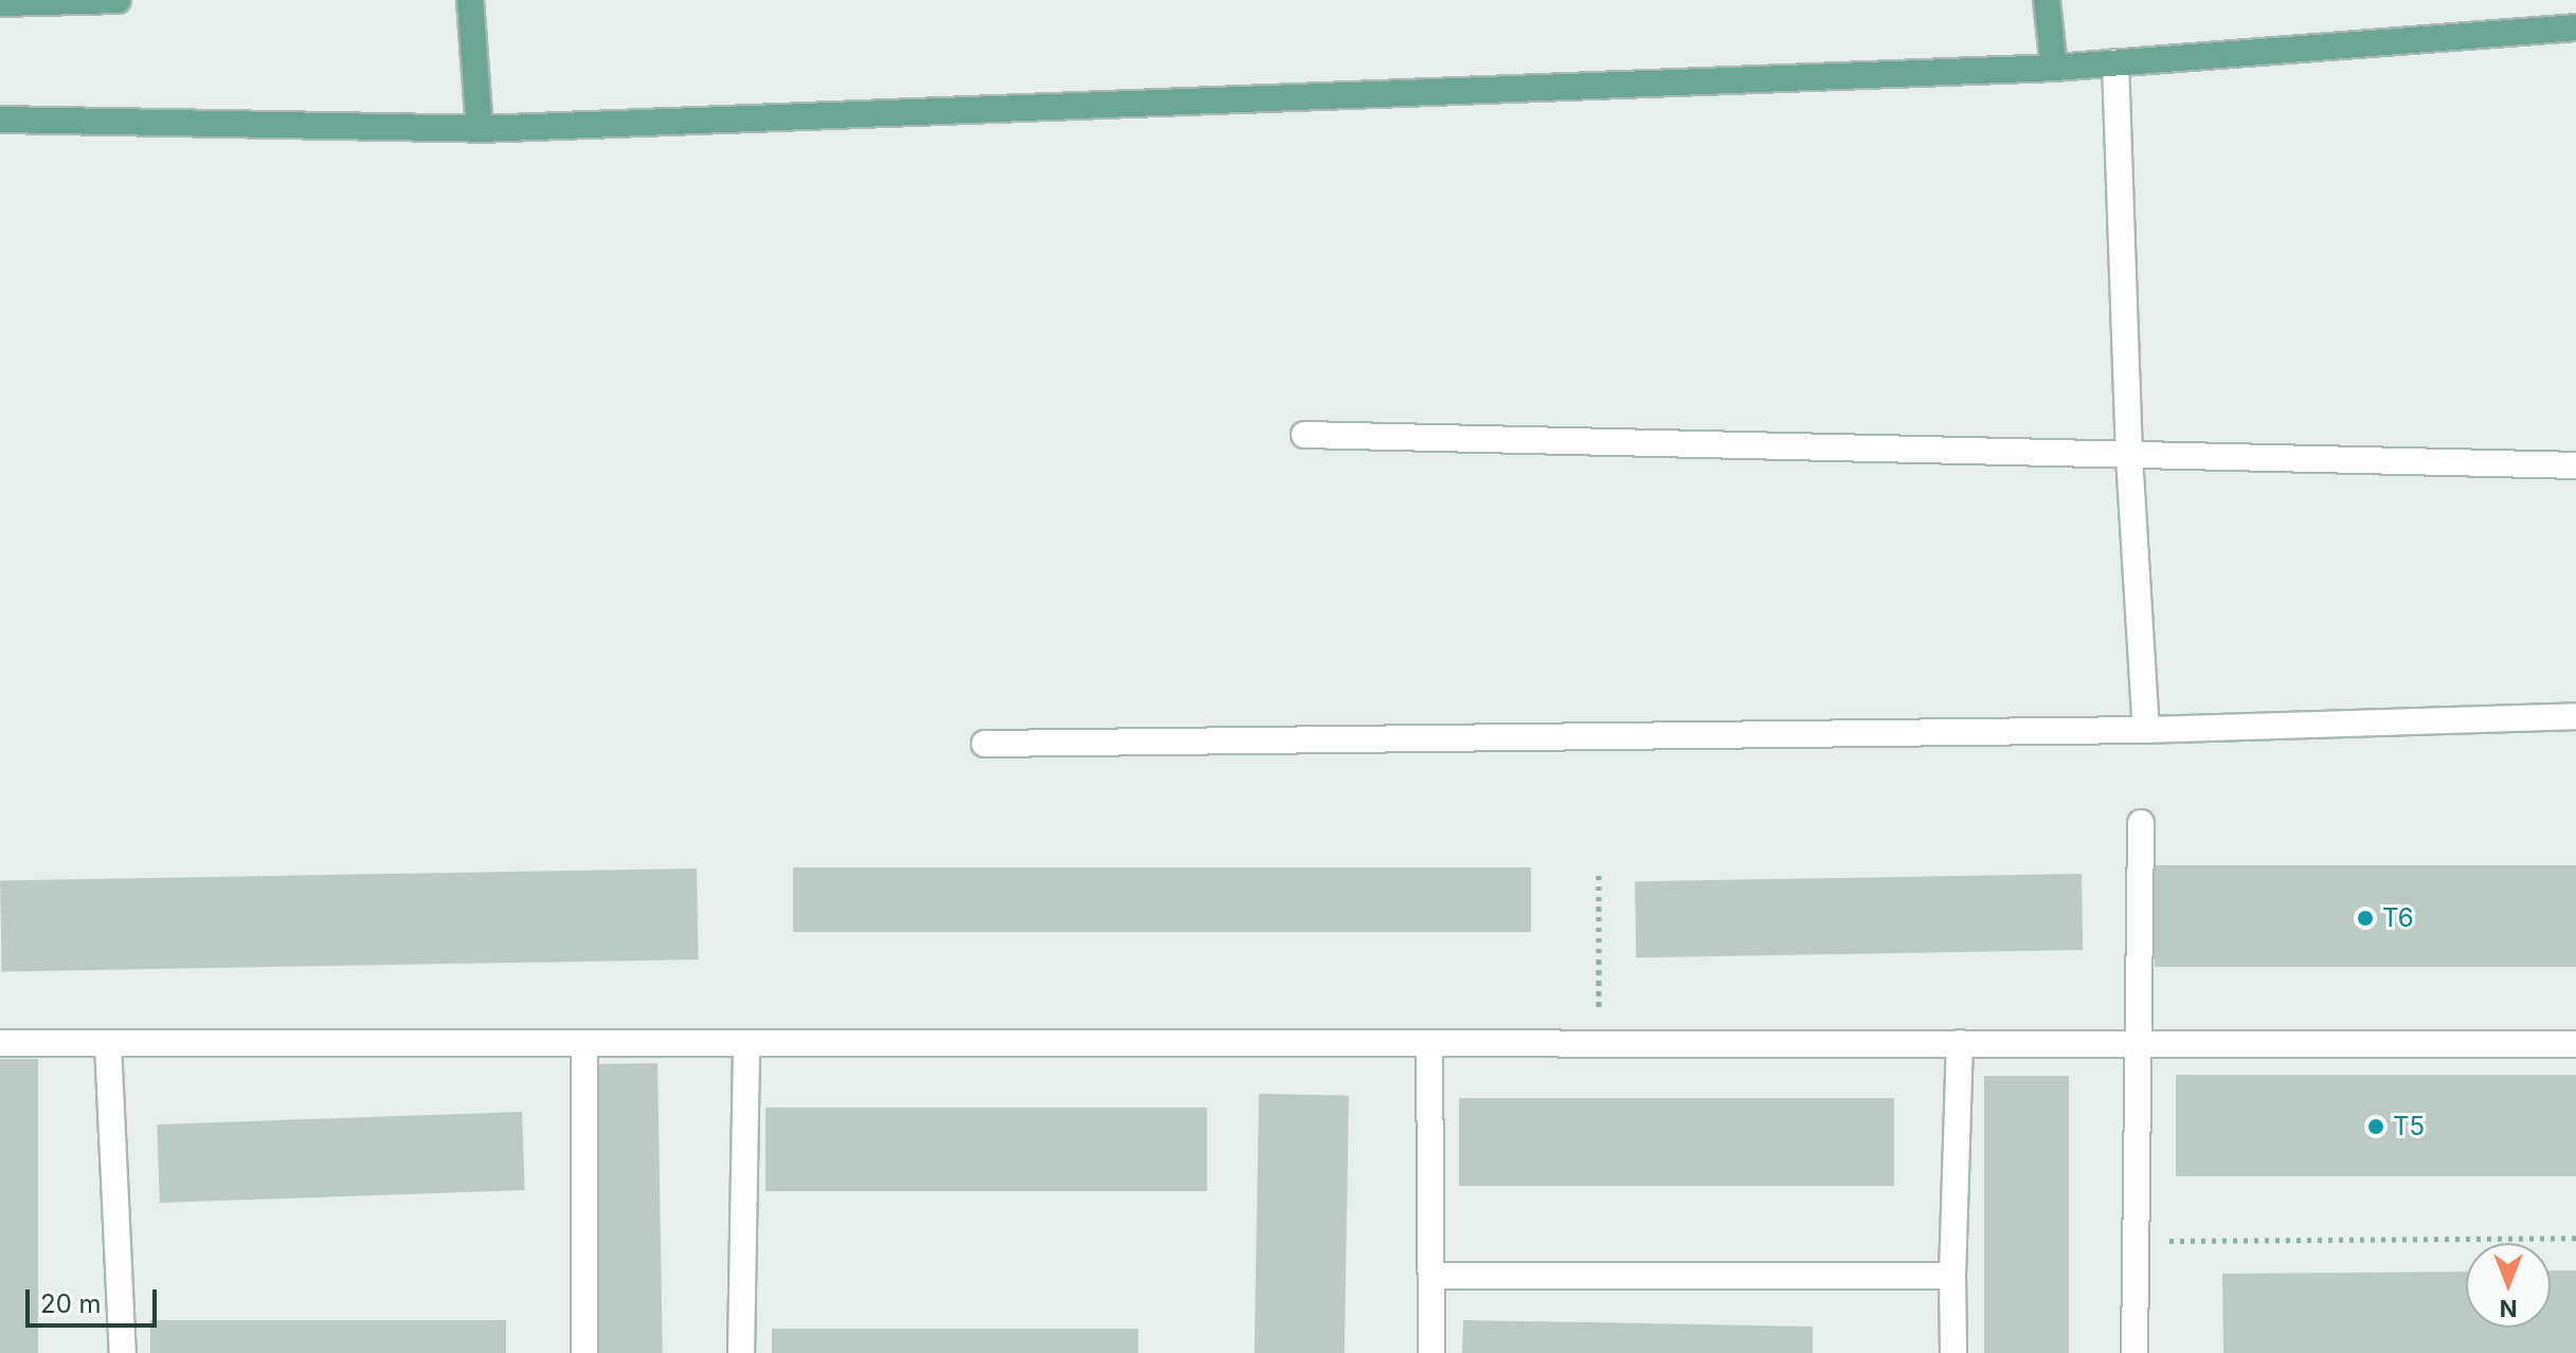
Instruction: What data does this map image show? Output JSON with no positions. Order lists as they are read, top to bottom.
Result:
{
  "places": ["T6", "T5"],
  "scale_bar": "20 m",
  "north": "bottom"
}
